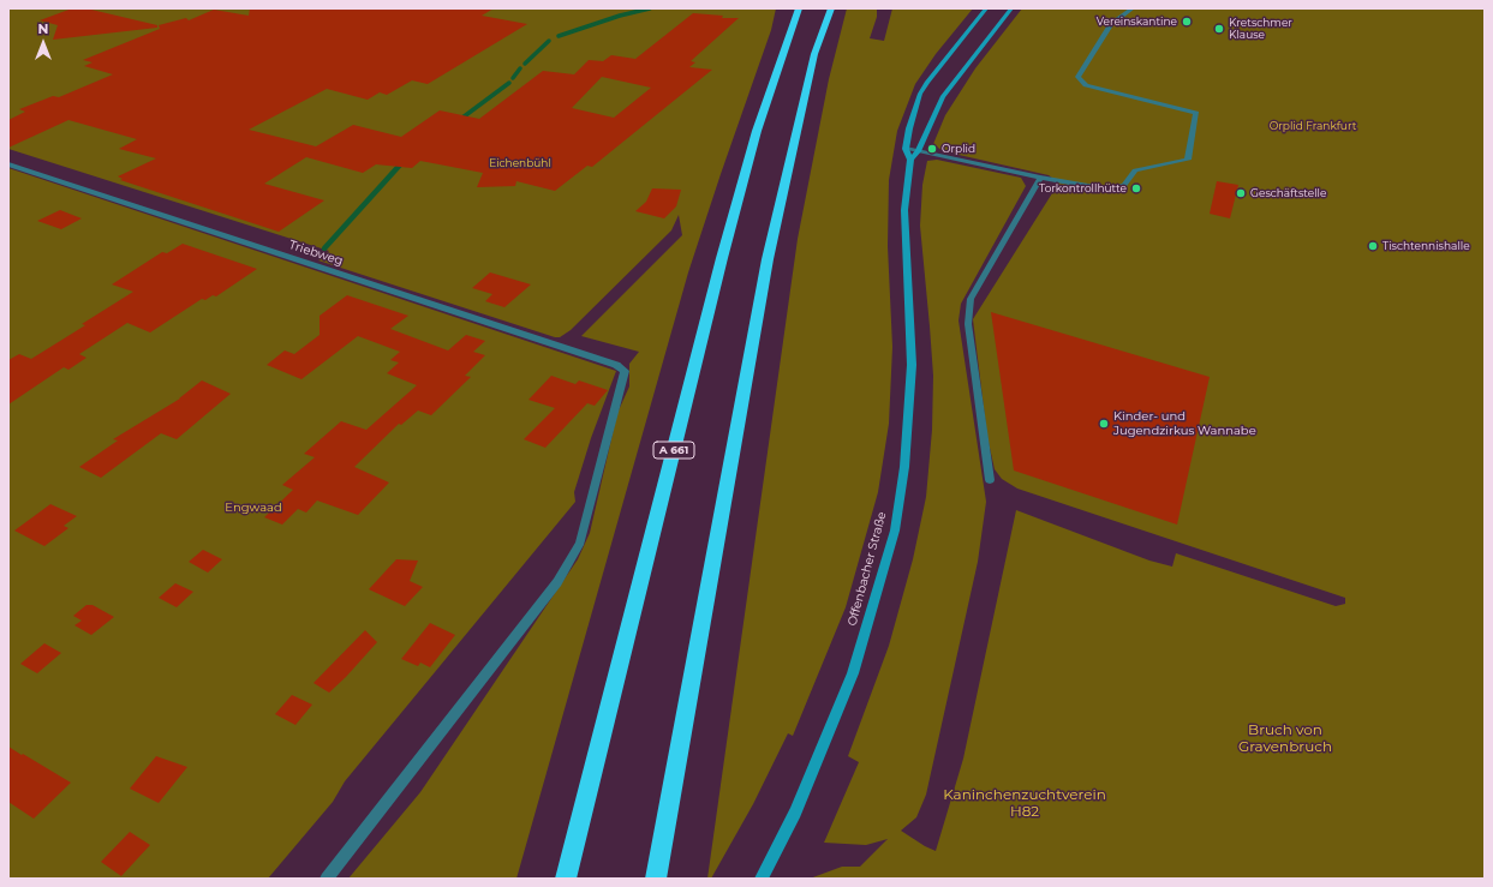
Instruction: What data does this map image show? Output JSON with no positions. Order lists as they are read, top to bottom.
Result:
{
  "streets": {
    "highway": ["A 661"],
    "main road": ["Offenbacher Straße"],
    "street": ["Triebweg"]
  },
  "parks": [
    "Orplid Frankfurt",
    "Eichenbühl",
    "Engwaad",
    "Bruch von Gravenbruch",
    "Kaninchenzuchtverein H82"
  ],
  "places": [
    "Vereinskantine",
    "Kretschmer Klause",
    "Orplid",
    "Torkontrollhütte",
    "Geschäftstelle",
    "Tischtennishalle",
    "Kinder- und Jugendzirkus Wannabe"
  ],
  "north": "top"
}
